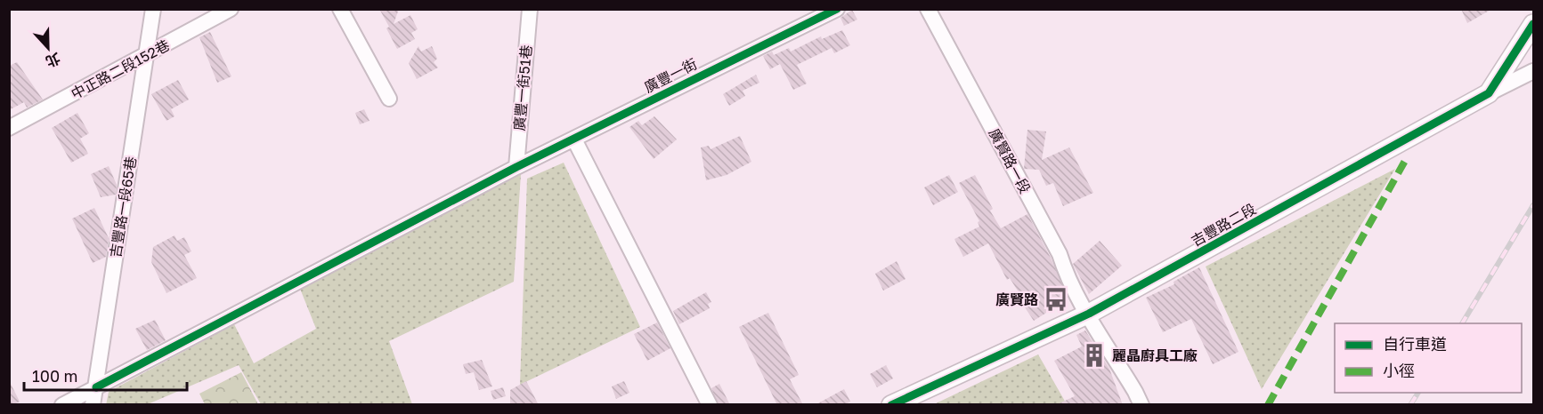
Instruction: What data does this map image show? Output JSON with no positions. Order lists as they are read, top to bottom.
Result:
{
  "streets": {
    "main road": ["吉豐路二段"],
    "street": [
      "中正路二段152巷",
      "廣豐一街",
      "廣豐一街51巷",
      "廣賢路一段",
      "吉豐路一段65巷"
    ]
  },
  "crossings": [
    ["中正路二段152巷", "吉豐路一段65巷"],
    ["廣豐一街", "廣豐一街51巷"],
    ["廣豐一街", "吉豐路一段65巷"],
    ["廣賢路一段", "吉豐路二段"]
  ],
  "places": {
    "bus stop": ["廣賢路"],
    "building": ["麗晶廚具工廠"]
  },
  "legend": ["自行車道", "小徑"],
  "scale_bar": "100 m",
  "north": "bottom"
}
